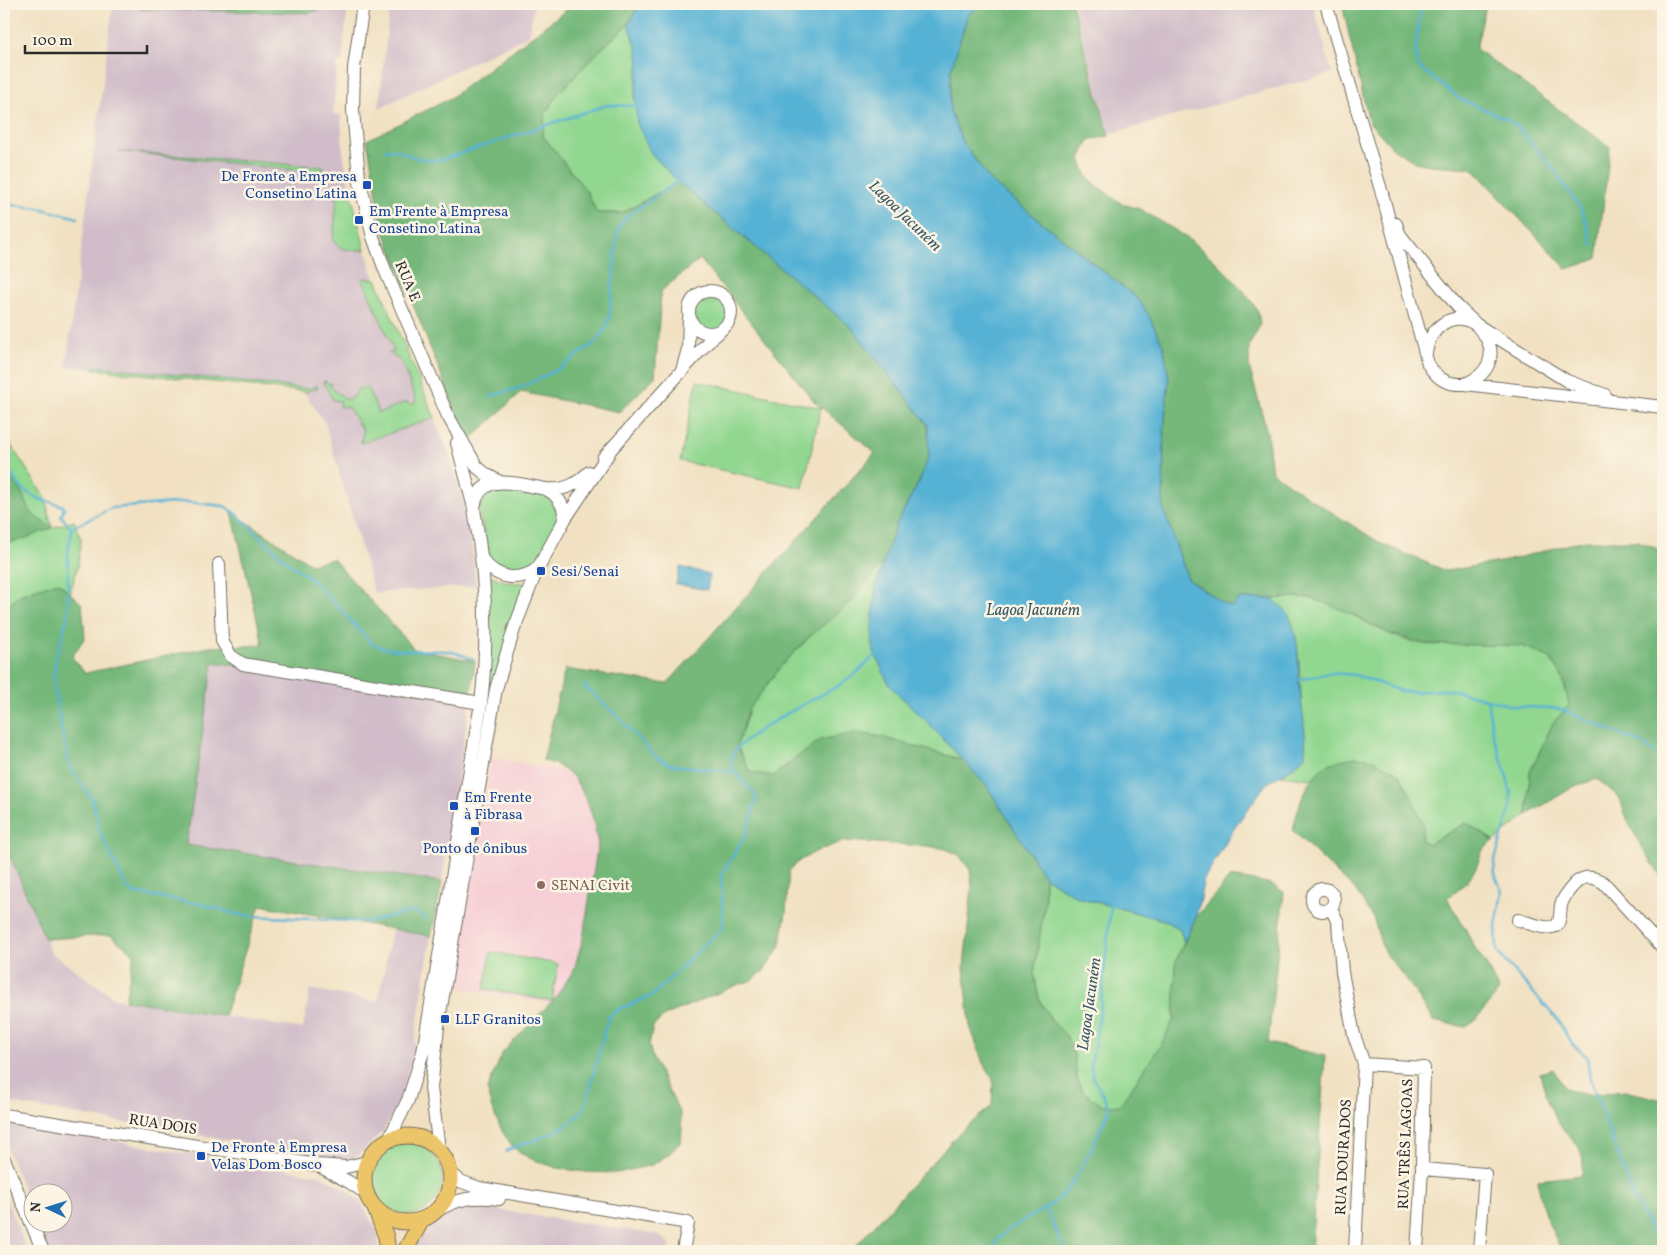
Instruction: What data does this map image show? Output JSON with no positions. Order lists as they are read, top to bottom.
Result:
{
  "streets": {
    "street": [
      "RUA E",
      "RUA DOIS",
      "RUA TRÊS LAGOAS",
      "RUA DOURADOS"
    ]
  },
  "crossings": [
    ["RUA TRÊS LAGOAS", "RUA DOURADOS"]
  ],
  "water": ["Lagoa Jacuném"],
  "places": {
    "transit": [
      "De Fronte a Empresa Consetino Latina",
      "Em Frente à Empresa Consetino Latina",
      "Sesi/Senai",
      "Em Frente à Fibrasa",
      "Ponto de ônibus",
      "LLF Granitos",
      "De Fronte à Empresa Velas Dom Bosco"
    ],
    "other": ["SENAI Civit"]
  },
  "scale_bar": "100 m",
  "north": "left"
}
